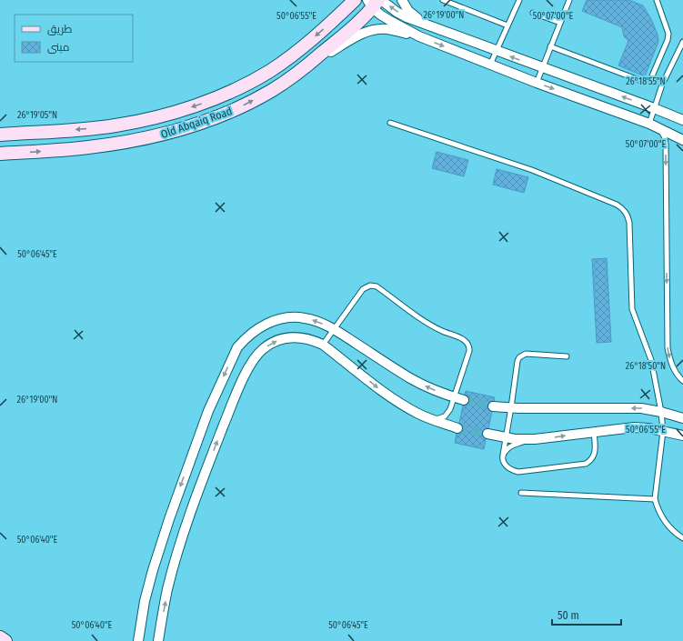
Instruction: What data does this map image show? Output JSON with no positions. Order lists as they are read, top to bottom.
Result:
{
  "streets": {
    "main road": ["Old Abqaiq Road"]
  },
  "legend": ["طريق", "مبنى"],
  "scale_bar": "50 m",
  "coordinates": [
    "26°19'00\"N",
    "50°06'55\"E",
    "50°07'00\"E",
    "26°18'55\"N",
    "26°19'05\"N",
    "50°06'45\"E",
    "26°18'50\"N",
    "50°06'40\"E"
  ]
}
